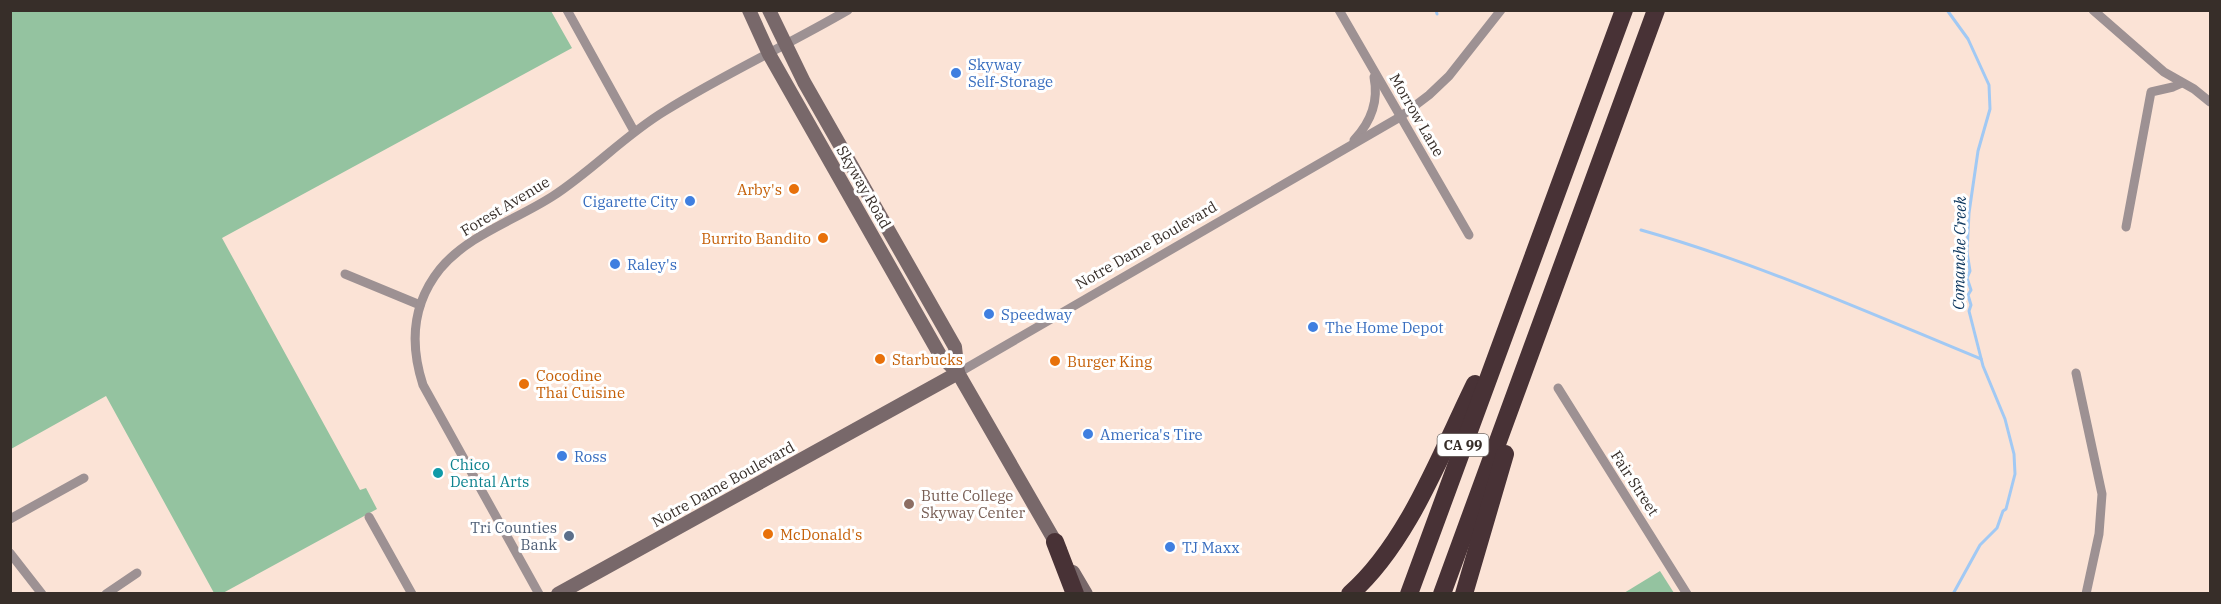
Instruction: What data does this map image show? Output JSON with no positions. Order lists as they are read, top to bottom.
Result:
{
  "streets": {
    "highway": ["CA 99"],
    "main road": ["Skyway Road", "Notre Dame Boulevard"],
    "street": ["Morrow Lane", "Forest Avenue", "Fair Street"]
  },
  "crossings": [
    ["Morrow Lane", "Notre Dame Boulevard"],
    ["Skyway Road", "Forest Avenue"],
    ["Skyway Road", "Notre Dame Boulevard"]
  ],
  "water": ["Comanche Creek"],
  "places": [
    "Skyway Self-Storage",
    "Arby's",
    "Cigarette City",
    "Burrito Bandito",
    "Raley's",
    "Speedway",
    "The Home Depot",
    "Starbucks",
    "Burger King",
    "Cocodine Thai Cuisine",
    "America's Tire",
    "Ross",
    "Chico Dental Arts",
    "Butte College Skyway Center",
    "McDonald's",
    "Tri Counties Bank",
    "TJ Maxx"
  ]
}
